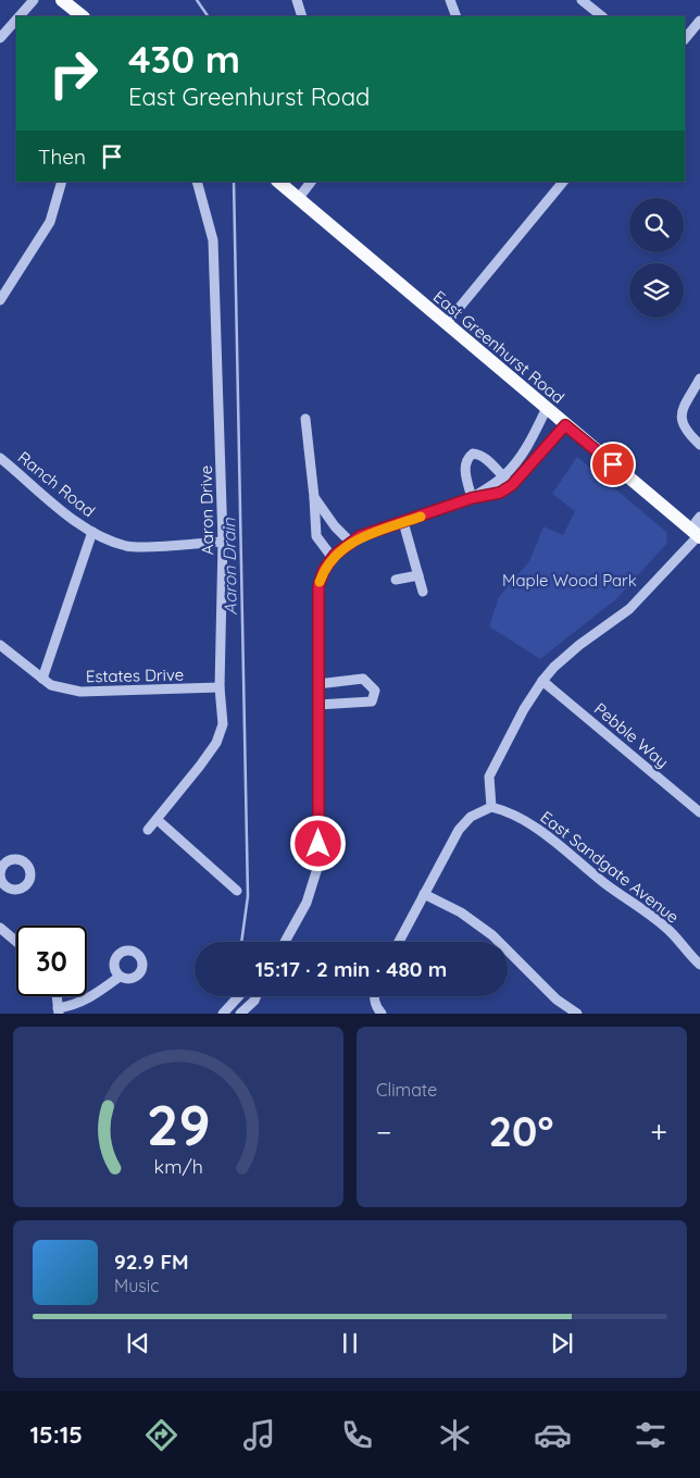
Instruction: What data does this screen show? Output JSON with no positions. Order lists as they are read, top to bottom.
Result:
{
  "streets": {
    "main road": ["East Greenhurst Road"],
    "street": [
      "Ranch Road",
      "Aaron Drive",
      "Estates Drive",
      "Pebble Way",
      "East Sandgate Avenue"
    ]
  },
  "crossings": [
    ["Ranch Road", "Aaron Drive"],
    ["Aaron Drive", "Estates Drive"]
  ],
  "water": ["Aaron Drain"],
  "parks": ["Maple Wood Park"],
  "page": {
    "turn": ["430 m", "East Greenhurst Road"],
    "then": "Then",
    "limit": "30",
    "trip": "15:17 · 2 min · 480 m",
    "tile": "Climate",
    "heat": ["−", "20°", "+"],
    "song": ["92.9 FM", "Music"],
    "tabs": "15:15",
    "gauge": ["29", "km/h"]
  }
}
